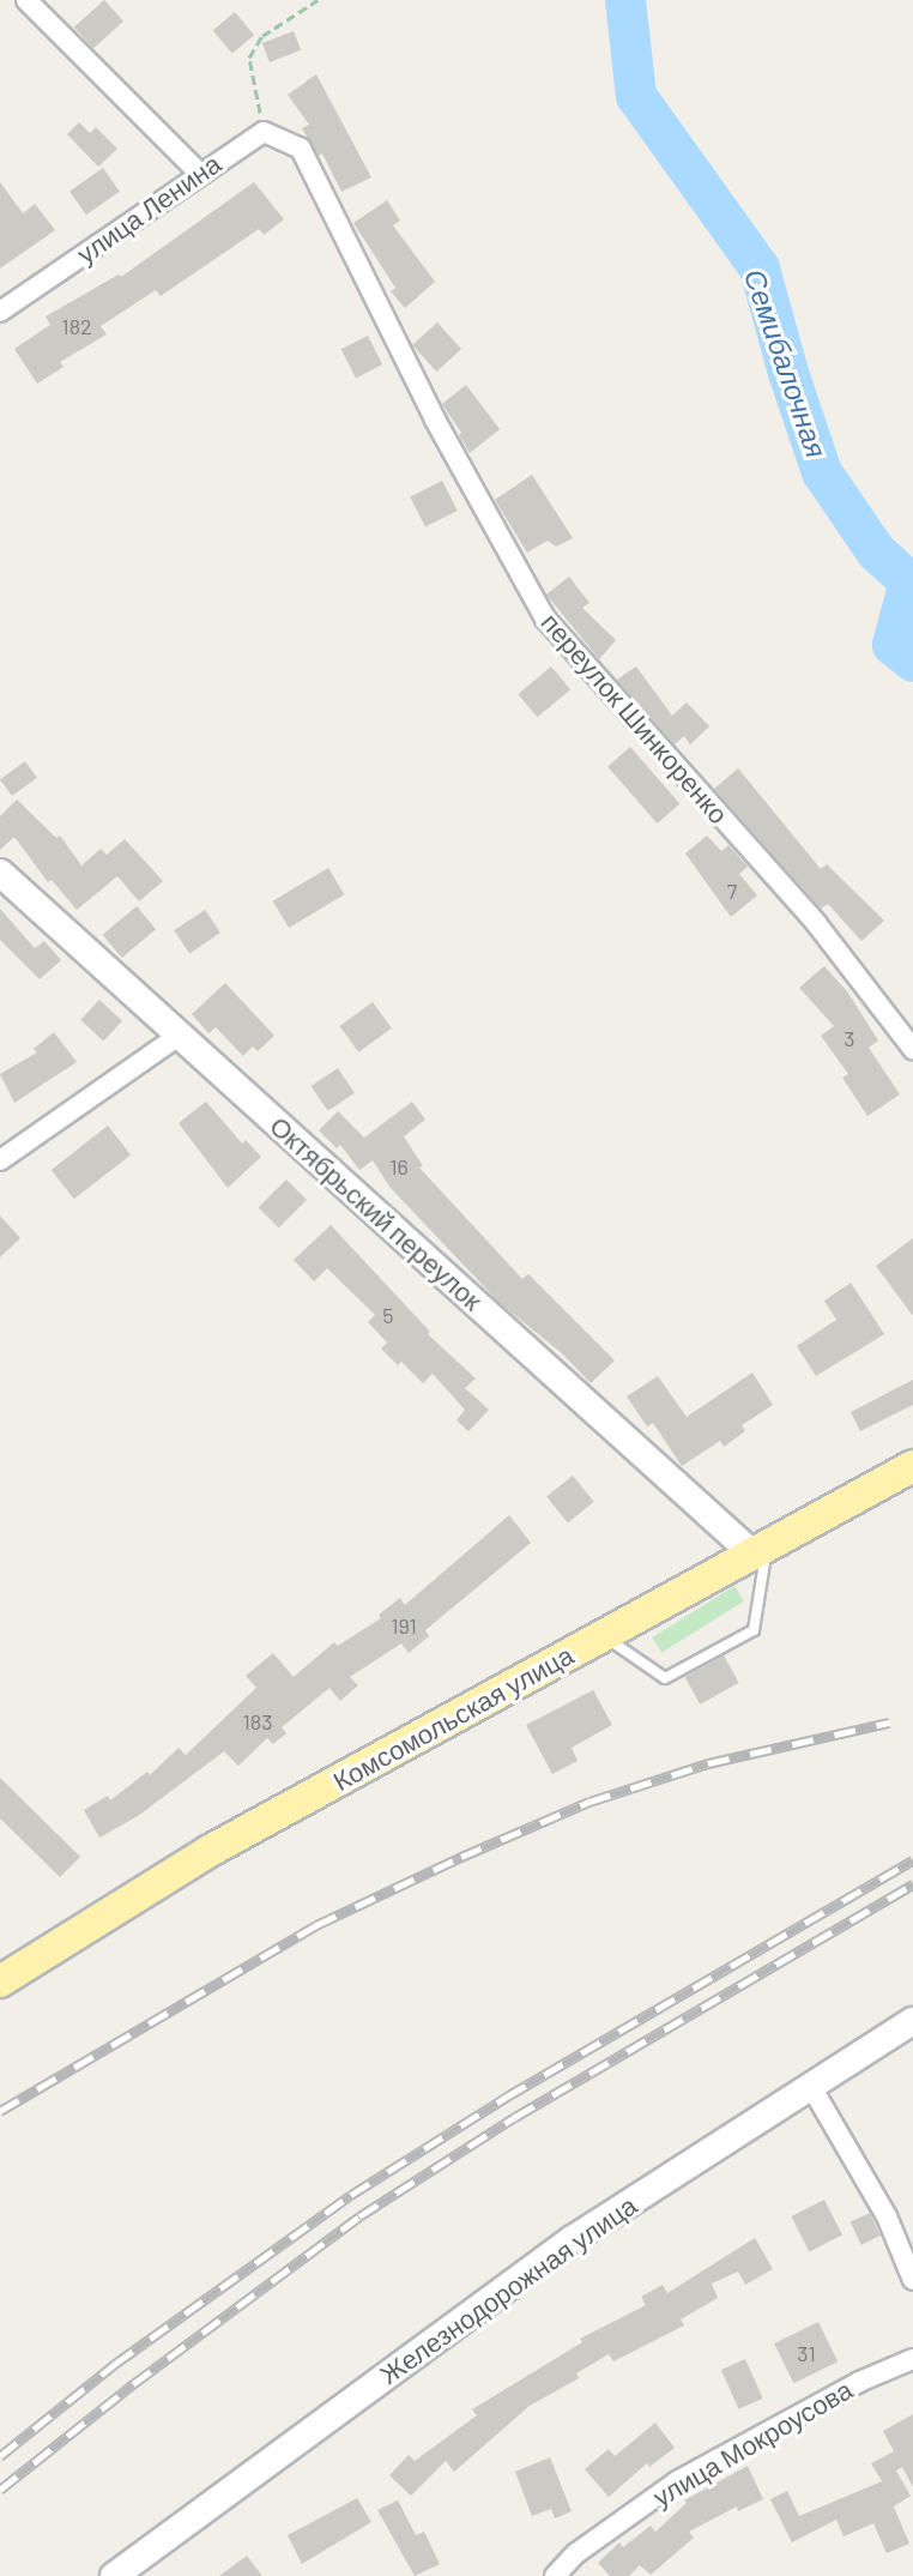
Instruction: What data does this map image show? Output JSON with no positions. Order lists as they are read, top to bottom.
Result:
{
  "streets": {
    "main road": ["Комсомольская улица"],
    "street": [
      "улица Ленина",
      "переулок Шинкоренко",
      "Октябрьский переулок",
      "Железнодорожная улица",
      "улица Мокроусова"
    ]
  },
  "crossings": [
    ["улица Ленина", "переулок Шинкоренко"],
    ["Октябрьский переулок", "Комсомольская улица"]
  ],
  "water": ["Семибалочная"],
  "house_numbers": [
    "182",
    "7",
    "3",
    "16",
    "5",
    "191",
    "183",
    "31"
  ]
}
